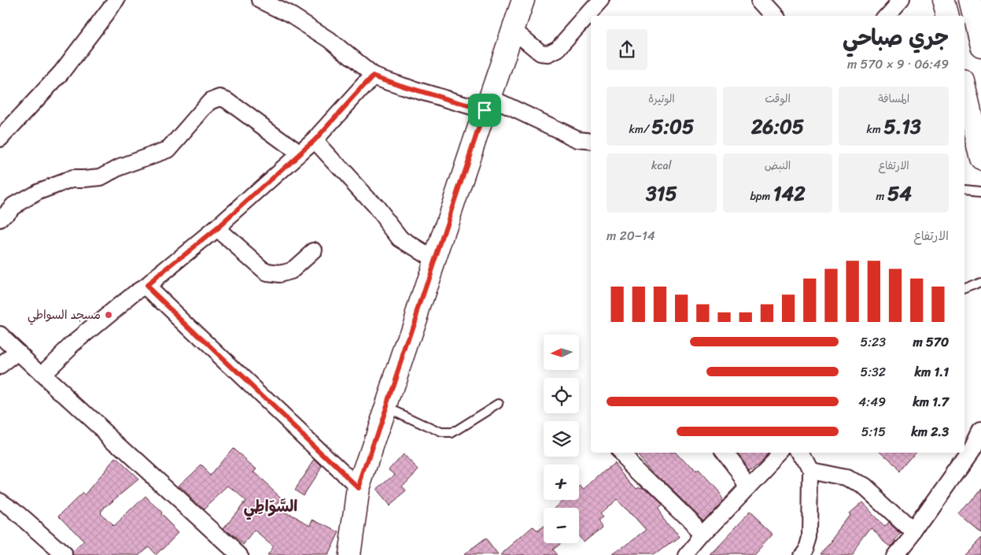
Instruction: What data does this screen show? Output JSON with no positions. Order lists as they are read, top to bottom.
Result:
{
  "districts": ["السَّوَاطِي"],
  "places": ["مسجد السواطي"],
  "north": "left",
  "page": {
    "heading": ["جري صباحي", "06:49 · 9 × 570 m"],
    "stats": [
      ["المسافة", "5.13 km"],
      ["الوقت", "26:05"],
      ["الوتيرة", "5:05 /km"],
      ["الارتفاع", "54 m"],
      ["النبض", "142 bpm"],
      ["kcal", "315"]
    ],
    "chart": ["الارتفاع", "14–20 m"],
    "list": [
      {
        "name": "570 m",
        "note": "5:23"
      },
      {
        "name": "1.1 km",
        "note": "5:32"
      },
      {
        "name": "1.7 km",
        "note": "4:49"
      },
      {
        "name": "2.3 km",
        "note": "5:15"
      }
    ],
    "map_buttons": ["+", "−"]
  }
}
